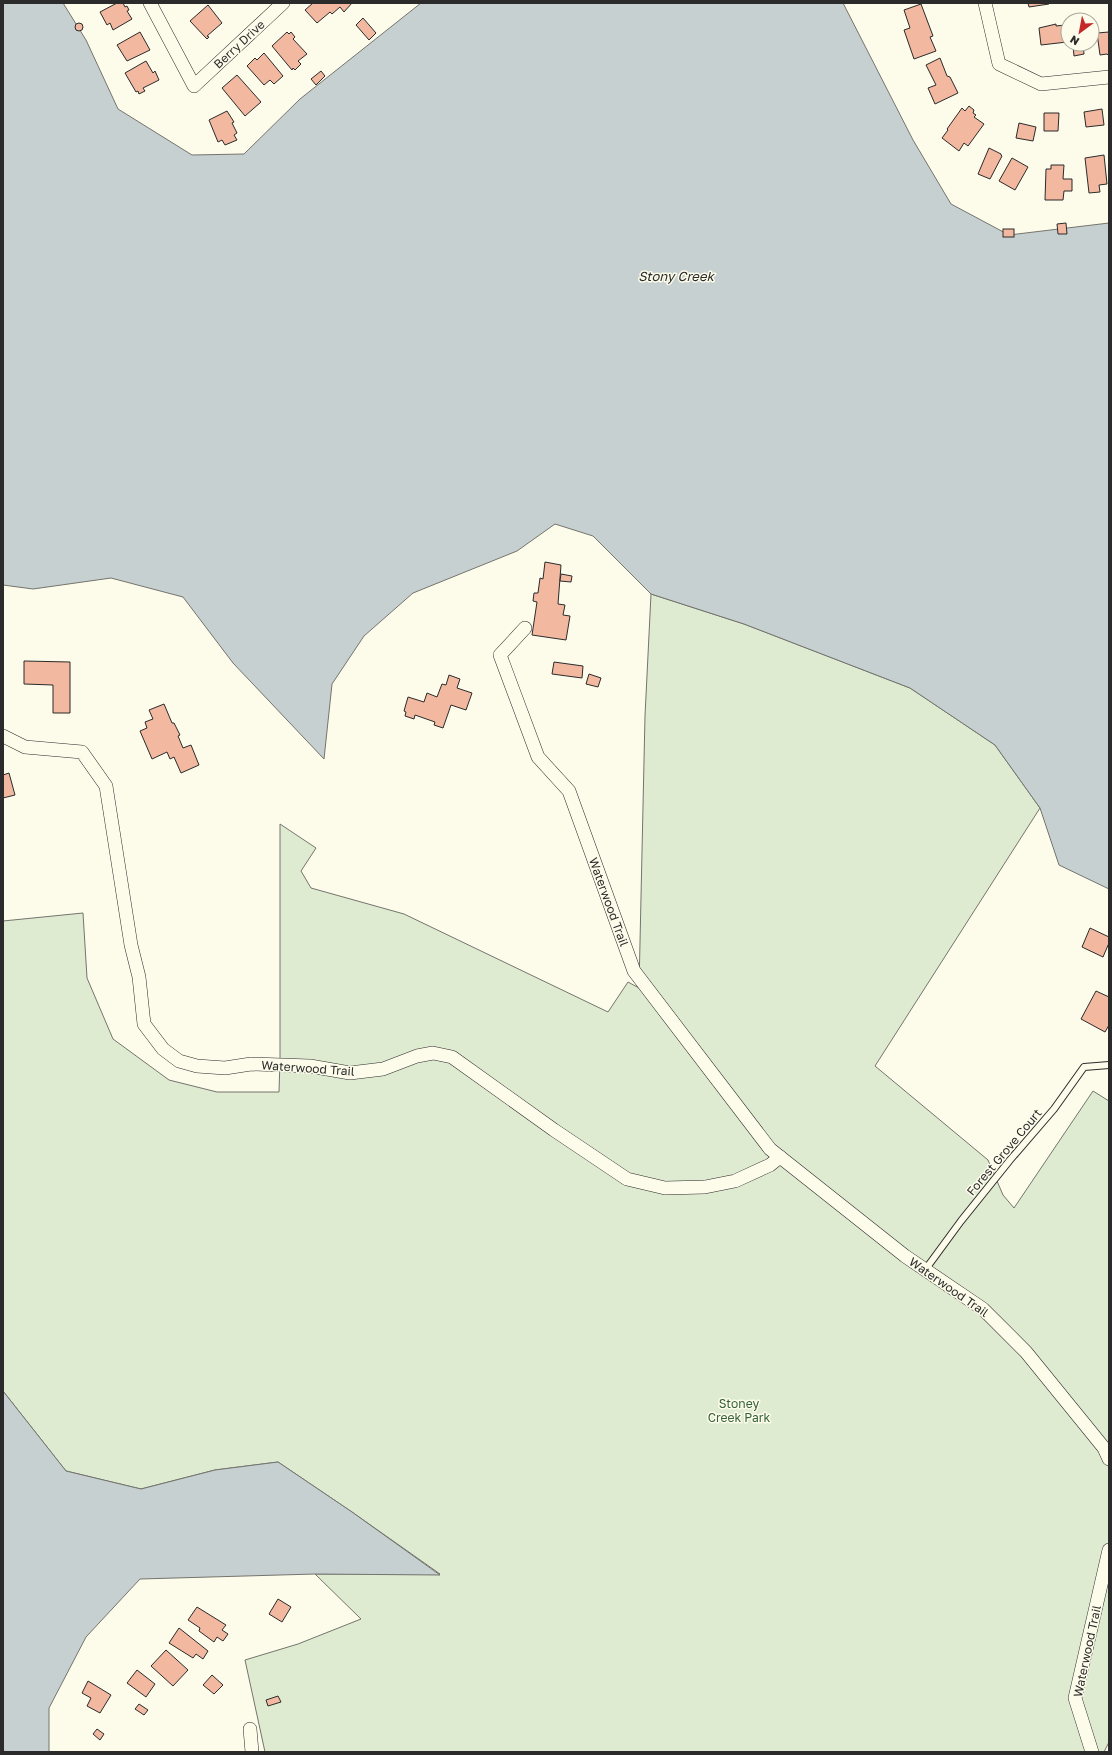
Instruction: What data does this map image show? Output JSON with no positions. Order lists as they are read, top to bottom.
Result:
{
  "streets": {
    "street": ["Berry Drive", "Waterwood Trail"],
    "lane": ["Forest Grove Court"]
  },
  "crossings": [
    ["Waterwood Trail", "Forest Grove Court"]
  ],
  "water": ["Stony Creek"],
  "parks": ["Stoney Creek Park"],
  "north": "bottom left"
}
